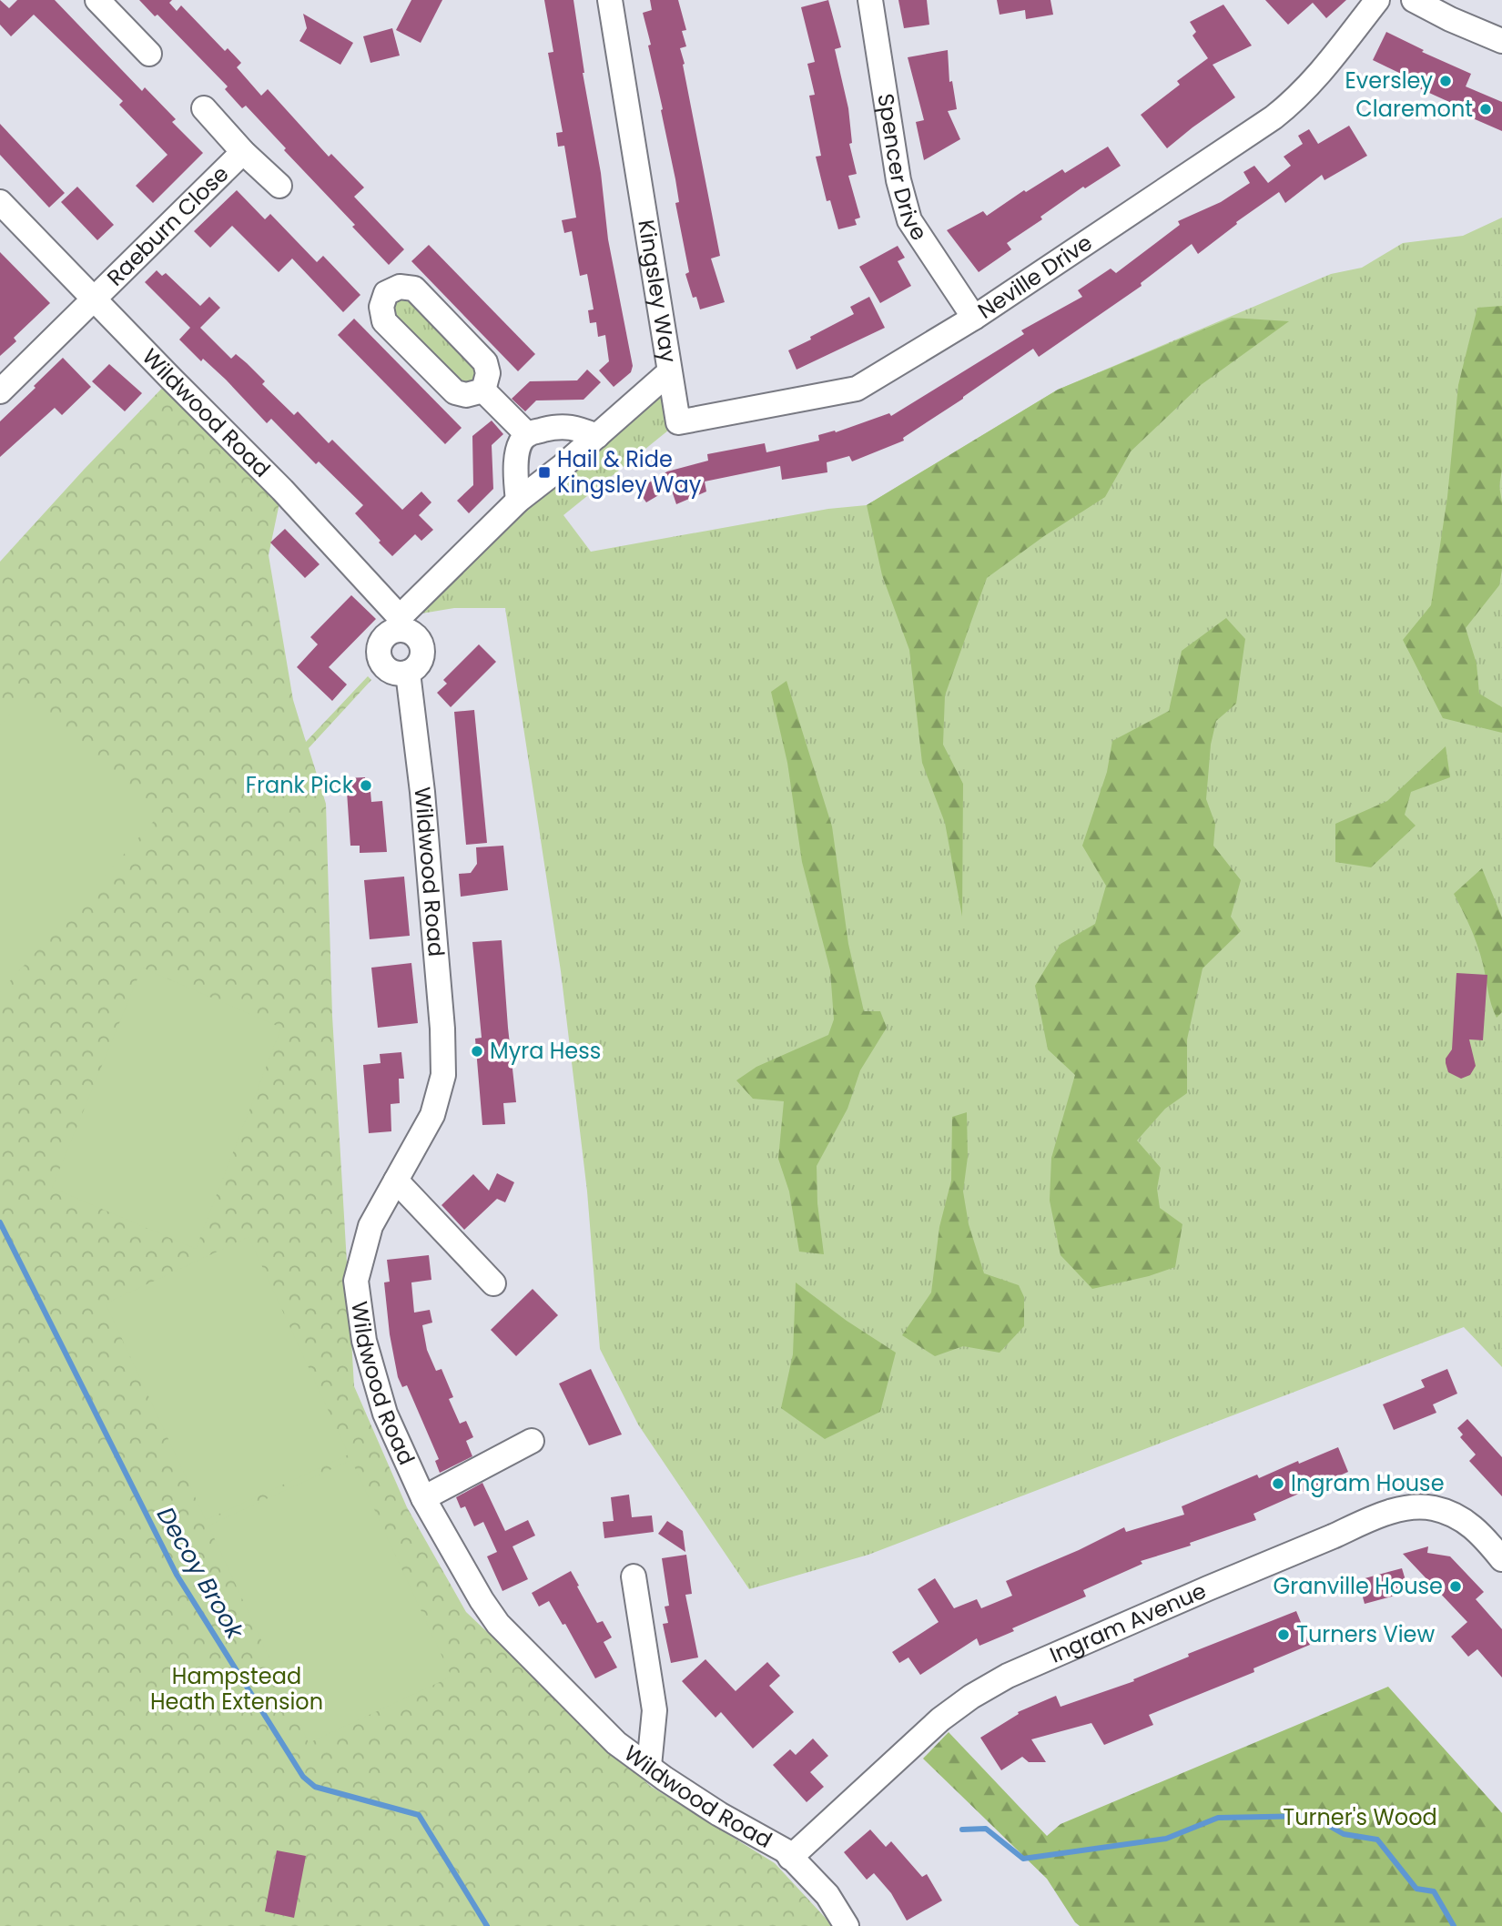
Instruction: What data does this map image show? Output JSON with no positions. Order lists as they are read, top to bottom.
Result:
{
  "streets": {
    "street": [
      "Spencer Drive",
      "Raeburn Close",
      "Neville Drive",
      "Kingsley Way",
      "Wildwood Road",
      "Ingram Avenue"
    ]
  },
  "crossings": [
    ["Spencer Drive", "Neville Drive"],
    ["Raeburn Close", "Wildwood Road"],
    ["Neville Drive", "Kingsley Way"],
    ["Kingsley Way", "Wildwood Road"],
    ["Wildwood Road", "Ingram Avenue"]
  ],
  "water": ["Decoy Brook"],
  "parks": ["Hampstead Heath Extension", "Turner's Wood"],
  "places": {
    "other": [
      "Eversley",
      "Claremont",
      "Frank Pick",
      "Myra Hess",
      "Ingram House",
      "Granville House",
      "Turners View"
    ],
    "transit": ["Hail & Ride Kingsley Way"]
  }
}
